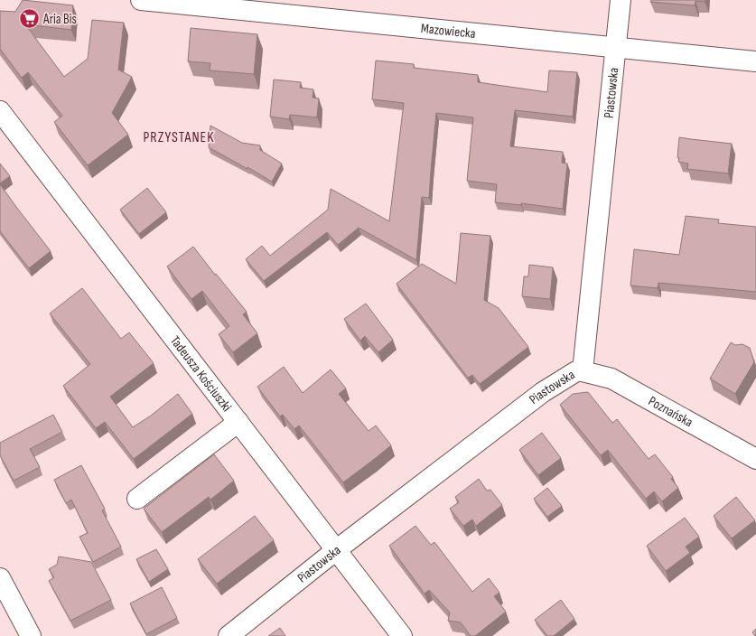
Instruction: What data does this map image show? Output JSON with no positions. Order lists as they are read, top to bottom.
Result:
{
  "streets": {
    "street": [
      "Mazowiecka",
      "Piastowska",
      "Tadeusza Kościuszki",
      "Poznańska"
    ]
  },
  "crossings": [
    ["Mazowiecka", "Piastowska"],
    ["Piastowska", "Tadeusza Kościuszki"],
    ["Piastowska", "Poznańska"]
  ],
  "districts": ["PRZYSTANEK"],
  "places": {
    "supermarket": ["Aria Bis"]
  }
}
